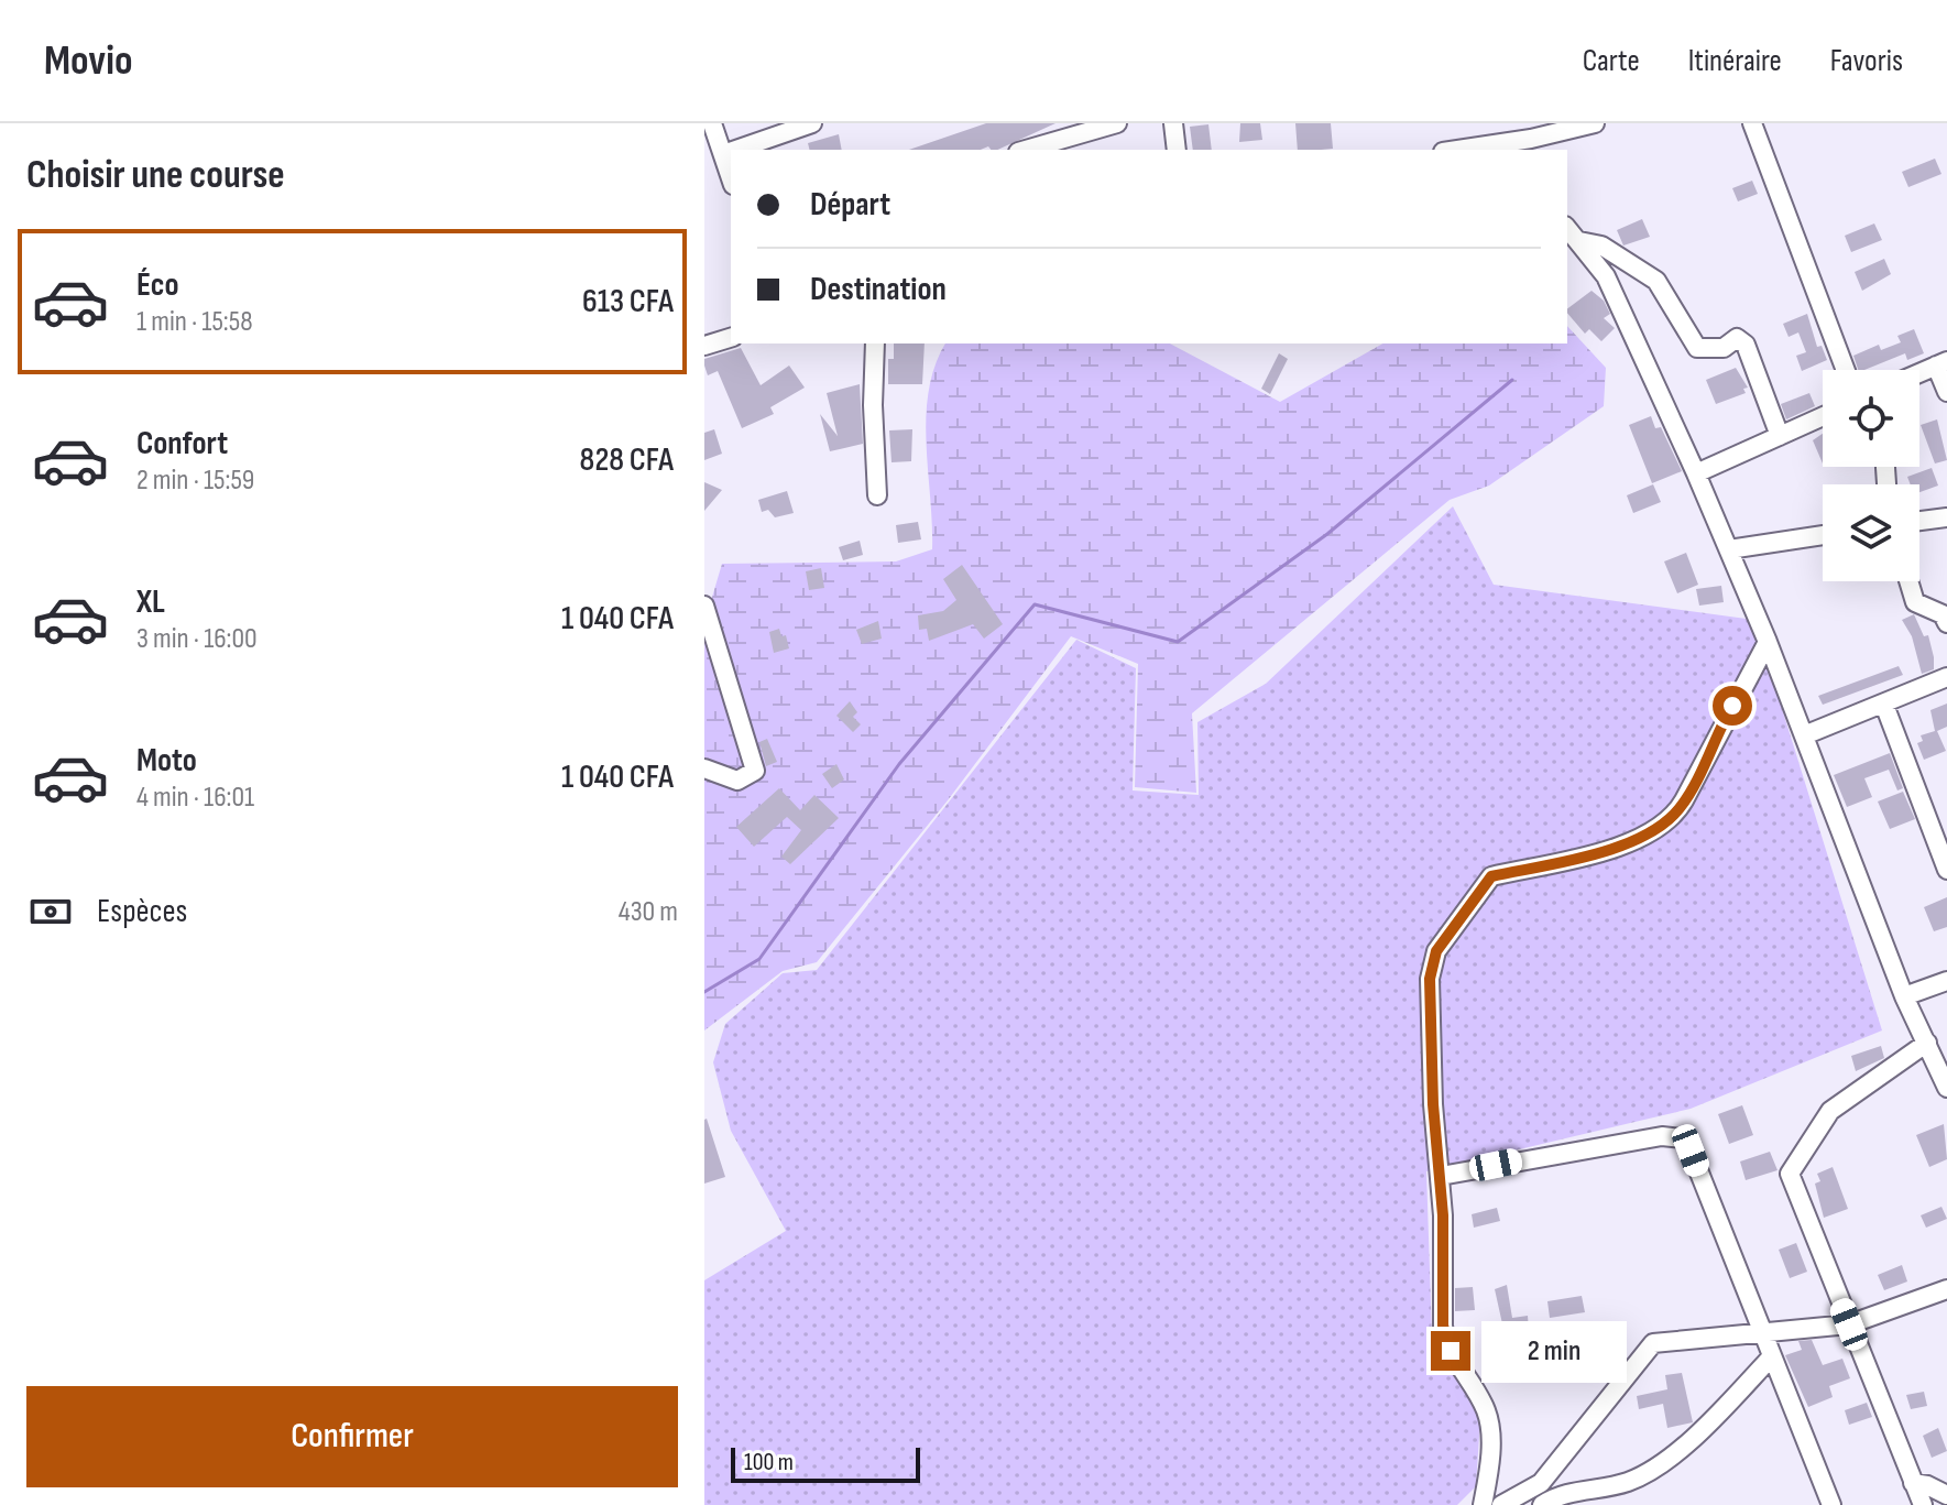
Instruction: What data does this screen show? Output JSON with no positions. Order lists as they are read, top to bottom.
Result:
{
  "scale_bar": "100 m",
  "page": {
    "header": "Movio",
    "nav": ["Carte", "Itinéraire", "Favoris"],
    "heading": "Choisir une course",
    "banner": ["Départ", "Destination"],
    "list": [
      {
        "name": "Éco",
        "note": "1 min · 15:58",
        "value": "613 CFA"
      },
      {
        "name": "Confort",
        "note": "2 min · 15:59",
        "value": "828 CFA"
      },
      {
        "name": "XL",
        "note": "3 min · 16:00",
        "value": "1 040 CFA"
      },
      {
        "name": "Moto",
        "note": "4 min · 16:01",
        "value": "1 040 CFA"
      }
    ],
    "pay": ["Espèces", "430 m"],
    "bubble": "2 min",
    "buttons": "Confirmer",
    "scale": "100 m"
  }
}
